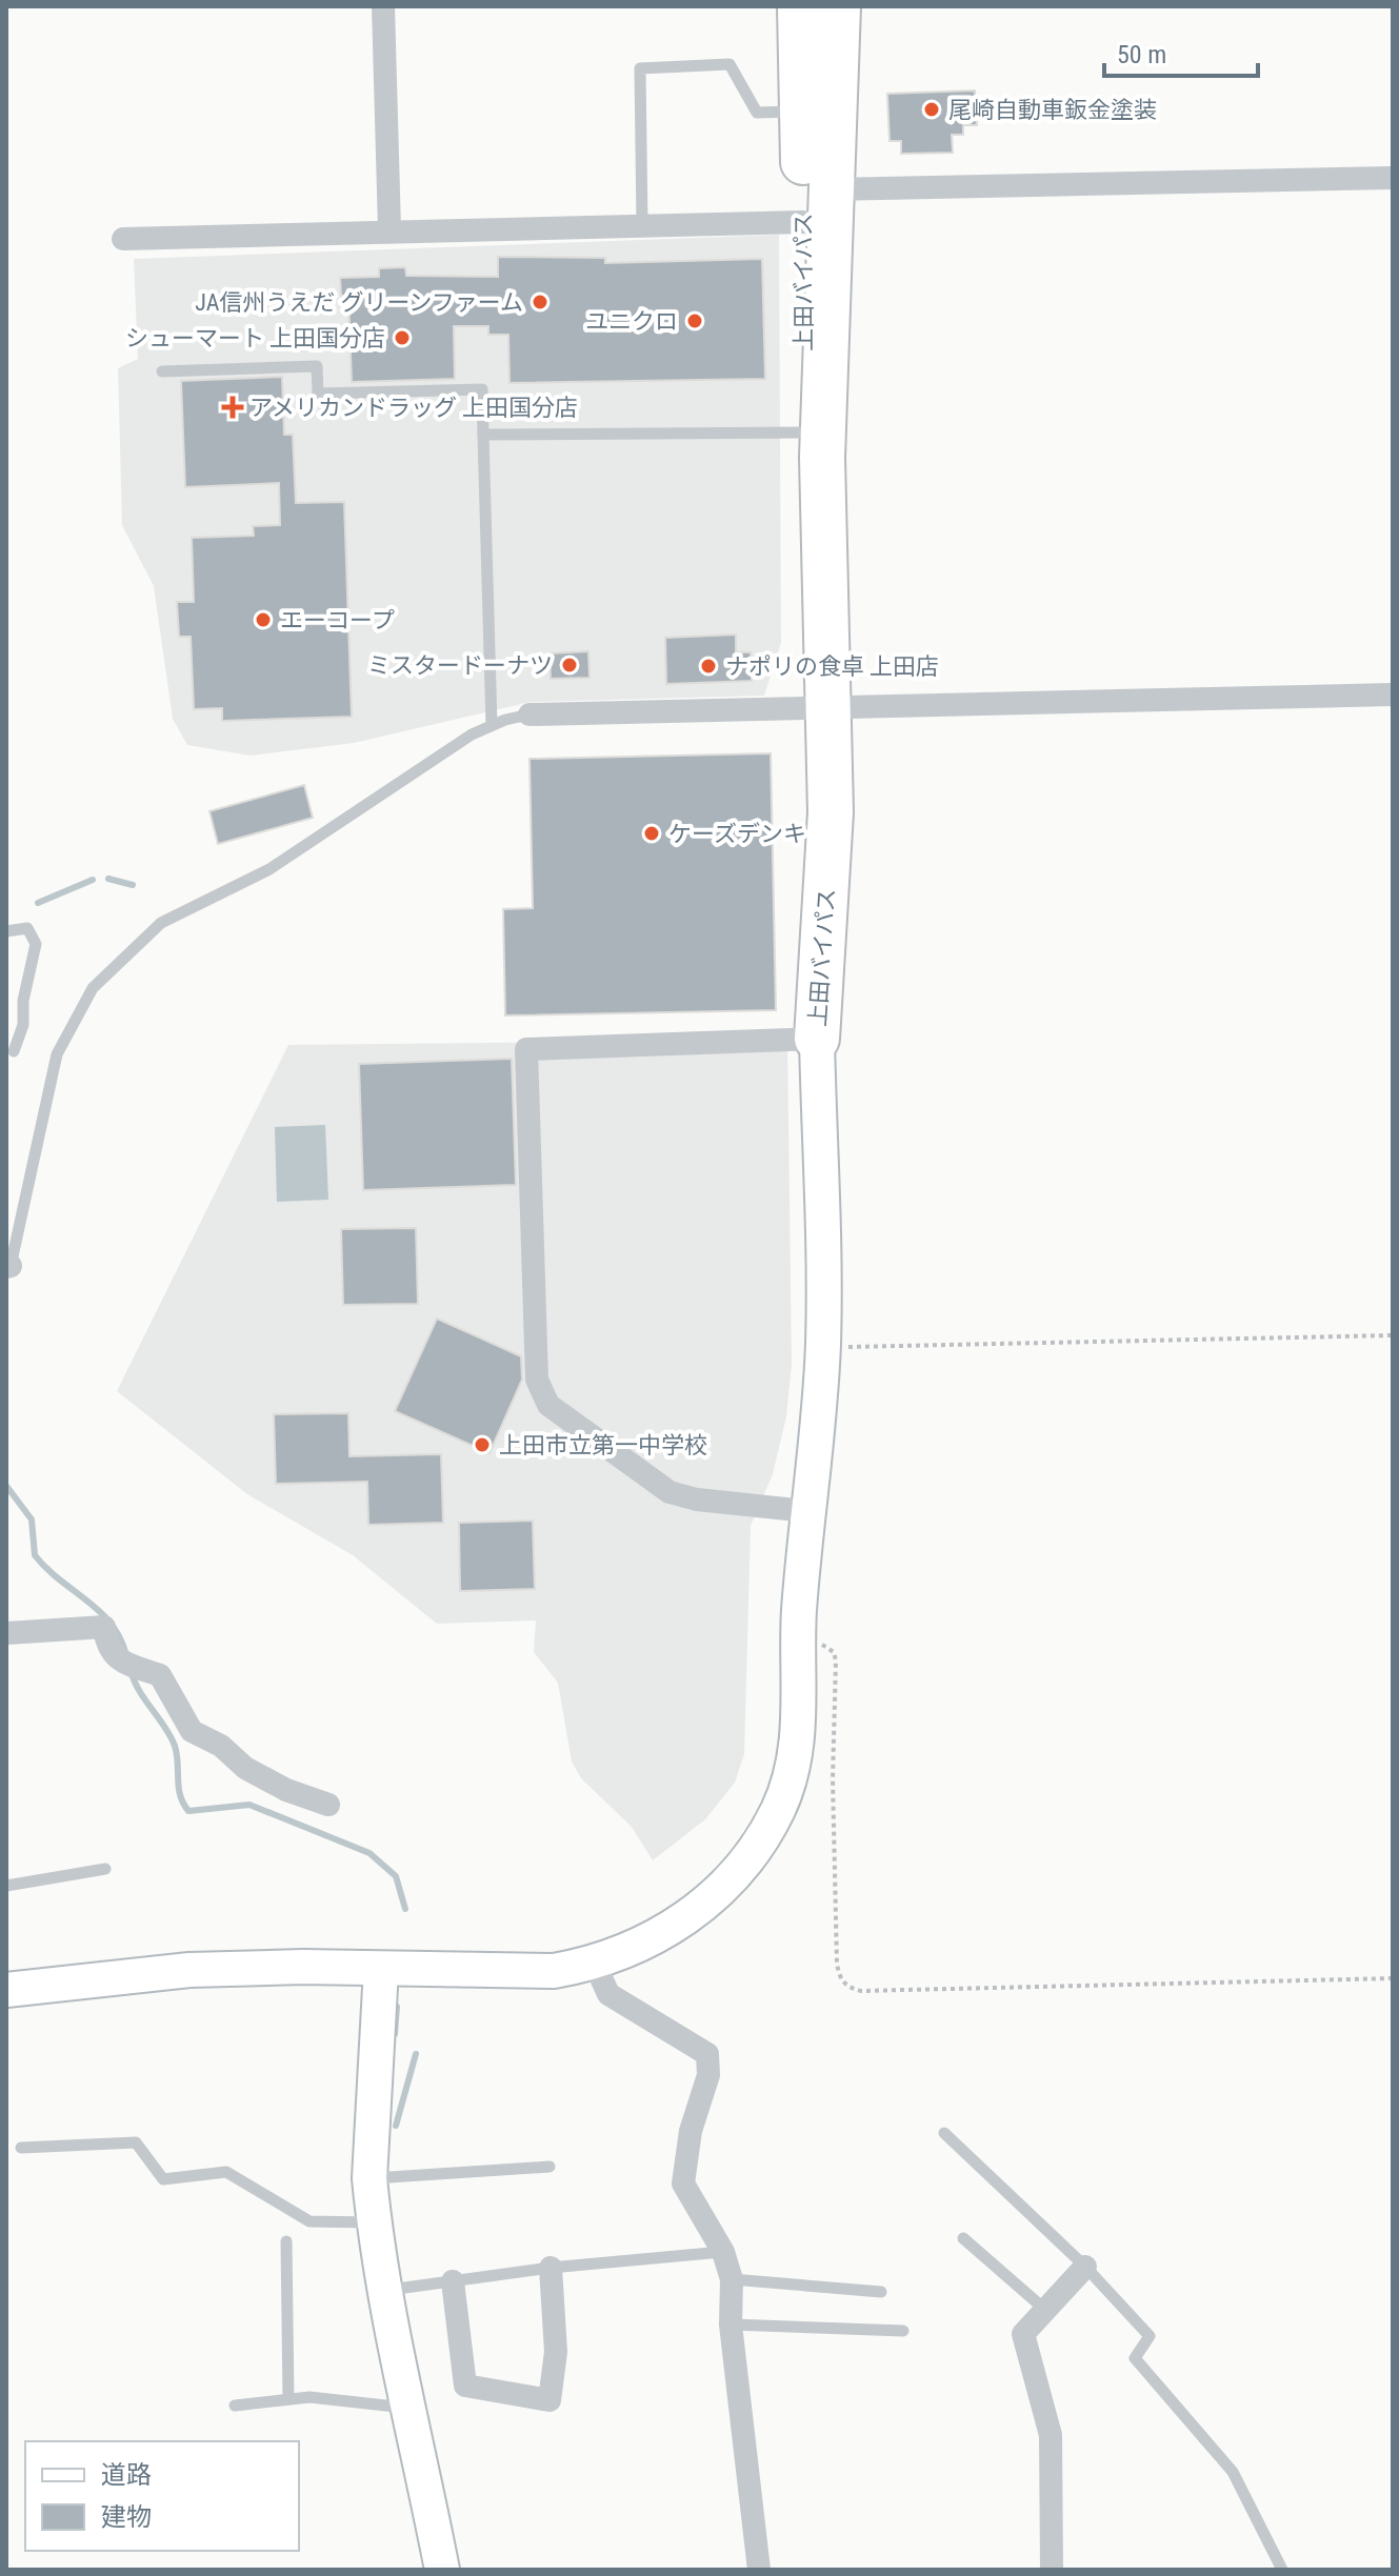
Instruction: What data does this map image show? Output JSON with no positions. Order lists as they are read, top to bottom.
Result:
{
  "streets": {
    "highway": ["上田バイパス"]
  },
  "places": {
    "other": [
      "尾崎自動車鈑金塗装",
      "JA信州うえだ グリーンファーム",
      "ユニクロ",
      "シューマート 上田国分店",
      "エーコープ",
      "ミスタードーナツ",
      "ナポリの食卓 上田店",
      "ケーズデンキ",
      "上田市立第一中学校"
    ],
    "health": ["アメリカンドラッグ 上田国分店"]
  },
  "legend": ["道路", "建物"],
  "scale_bar": "50 m"
}
